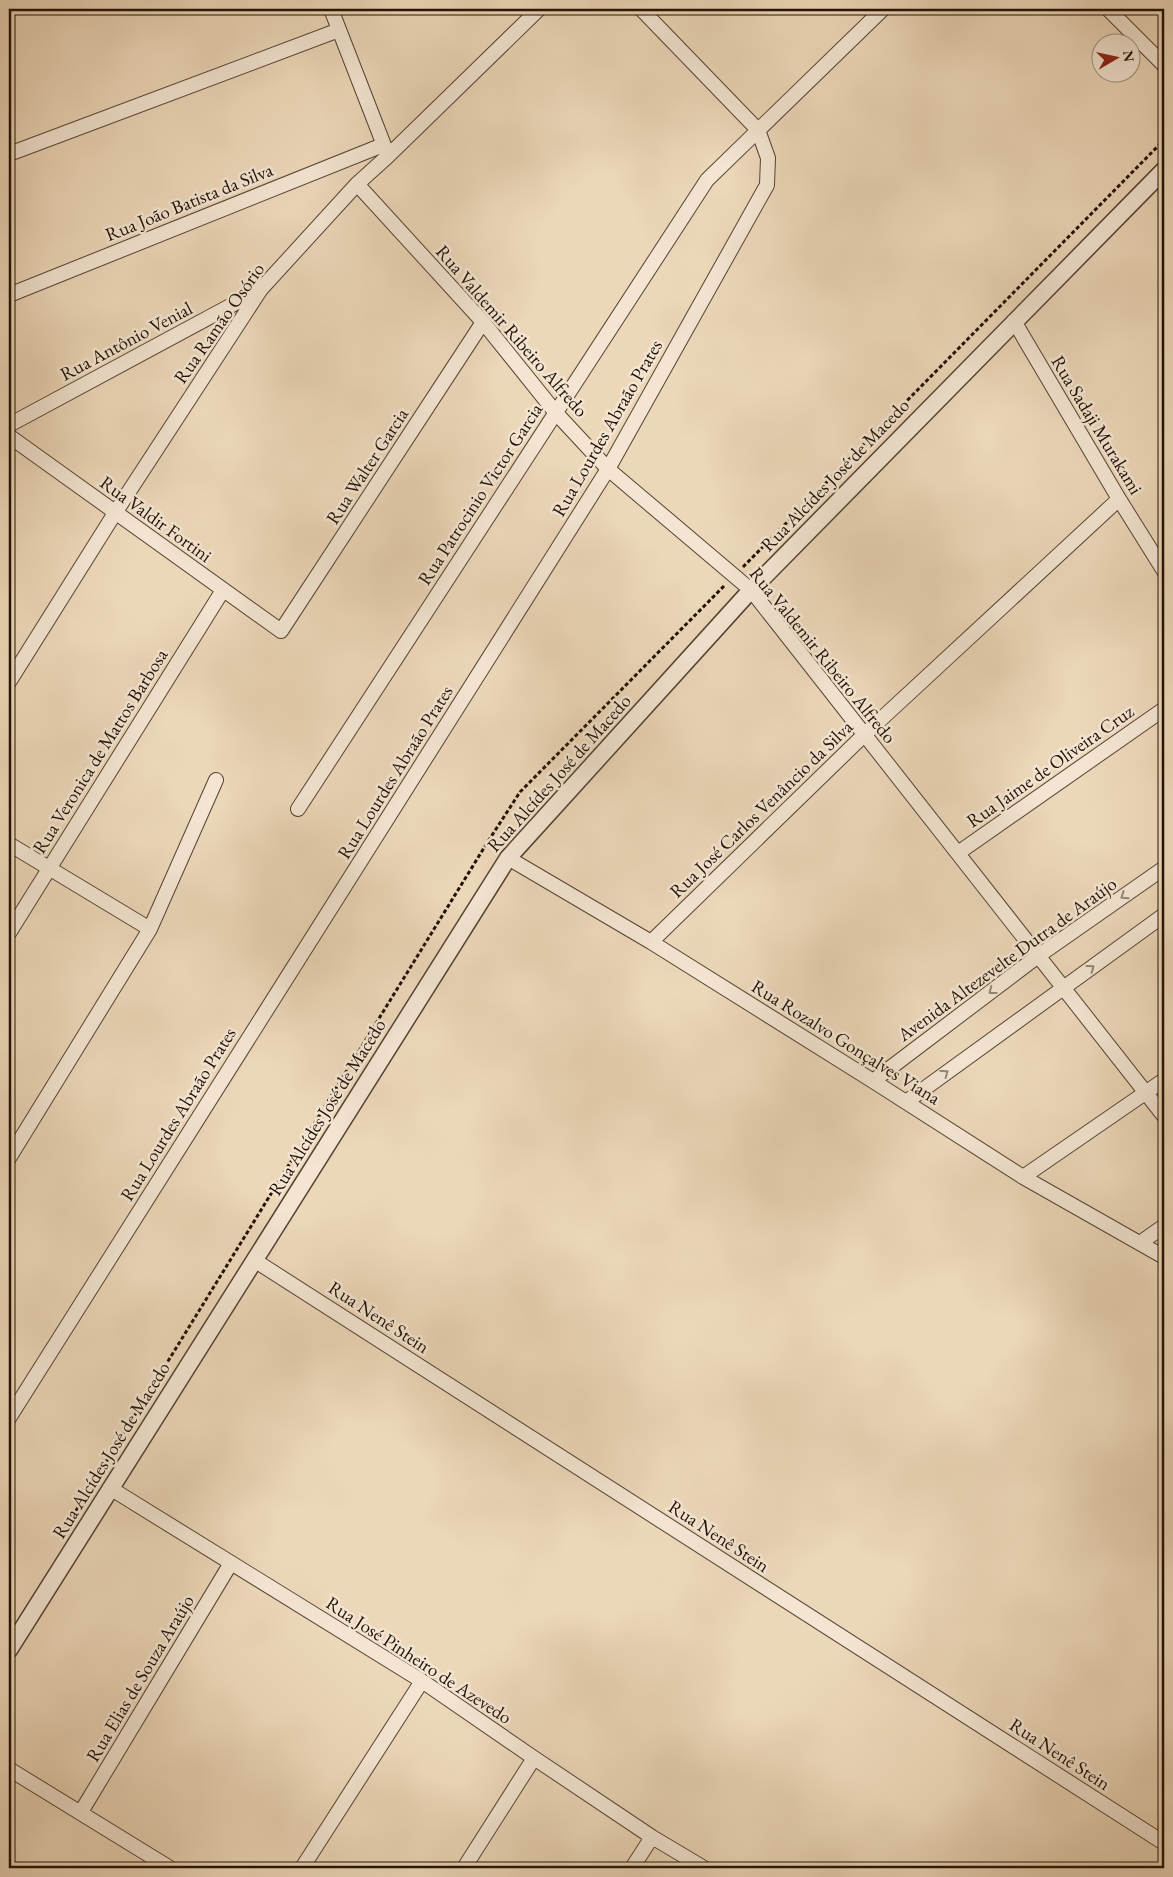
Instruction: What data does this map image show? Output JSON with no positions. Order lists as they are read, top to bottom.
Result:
{
  "streets": {
    "street": [
      "Rua João Batista da Silva",
      "Rua Ramão Osório",
      "Rua Valdemir Ribeiro Alfredo",
      "Rua Antônio Venial",
      "Rua Sadaji Murakami",
      "Rua Lourdes Abraão Prates",
      "Rua Walter Garcia",
      "Rua Alcídes José de Macedo",
      "Rua Patrocinio Victor Garcia",
      "Rua Valdir Fortini",
      "Rua Veronica de Mattos Barbosa",
      "Rua Jaime de Oliveira Cruz",
      "Rua José Carlos Venâncio da Silva",
      "Avenida Altezevelte Dutra de Araújo",
      "Rua Rozalvo Gonçalves Viana",
      "Rua Nenê Stein",
      "Rua José Pinheiro de Azevedo",
      "Rua Elias de Souza Araújo"
    ]
  },
  "crossings": [
    ["Rua João Batista da Silva", "Rua Ramão Osório"],
    ["Rua Ramão Osório", "Rua Valdemir Ribeiro Alfredo"],
    ["Rua Ramão Osório", "Rua Antônio Venial"],
    ["Rua Ramão Osório", "Rua Valdir Fortini"],
    ["Rua Valdemir Ribeiro Alfredo", "Rua Lourdes Abraão Prates"],
    ["Rua Valdemir Ribeiro Alfredo", "Rua Walter Garcia"],
    ["Rua Valdemir Ribeiro Alfredo", "Rua Alcídes José de Macedo"],
    ["Rua Valdemir Ribeiro Alfredo", "Rua Patrocinio Victor Garcia"],
    ["Rua Valdemir Ribeiro Alfredo", "Rua Jaime de Oliveira Cruz"],
    ["Rua Valdemir Ribeiro Alfredo", "Rua José Carlos Venâncio da Silva"],
    ["Rua Valdemir Ribeiro Alfredo", "Avenida Altezevelte Dutra de Araújo"],
    ["Rua Sadaji Murakami", "Rua Alcídes José de Macedo"],
    ["Rua Sadaji Murakami", "Rua José Carlos Venâncio da Silva"],
    ["Rua Lourdes Abraão Prates", "Rua Patrocinio Victor Garcia"],
    ["Rua Walter Garcia", "Rua Valdir Fortini"],
    ["Rua Alcídes José de Macedo", "Rua Rozalvo Gonçalves Viana"],
    ["Rua Alcídes José de Macedo", "Rua Nenê Stein"],
    ["Rua Alcídes José de Macedo", "Rua José Pinheiro de Azevedo"],
    ["Rua Valdir Fortini", "Rua Veronica de Mattos Barbosa"],
    ["Rua José Carlos Venâncio da Silva", "Rua Rozalvo Gonçalves Viana"],
    ["Avenida Altezevelte Dutra de Araújo", "Rua Rozalvo Gonçalves Viana"],
    ["Rua José Pinheiro de Azevedo", "Rua Elias de Souza Araújo"]
  ],
  "north": "right"
}
